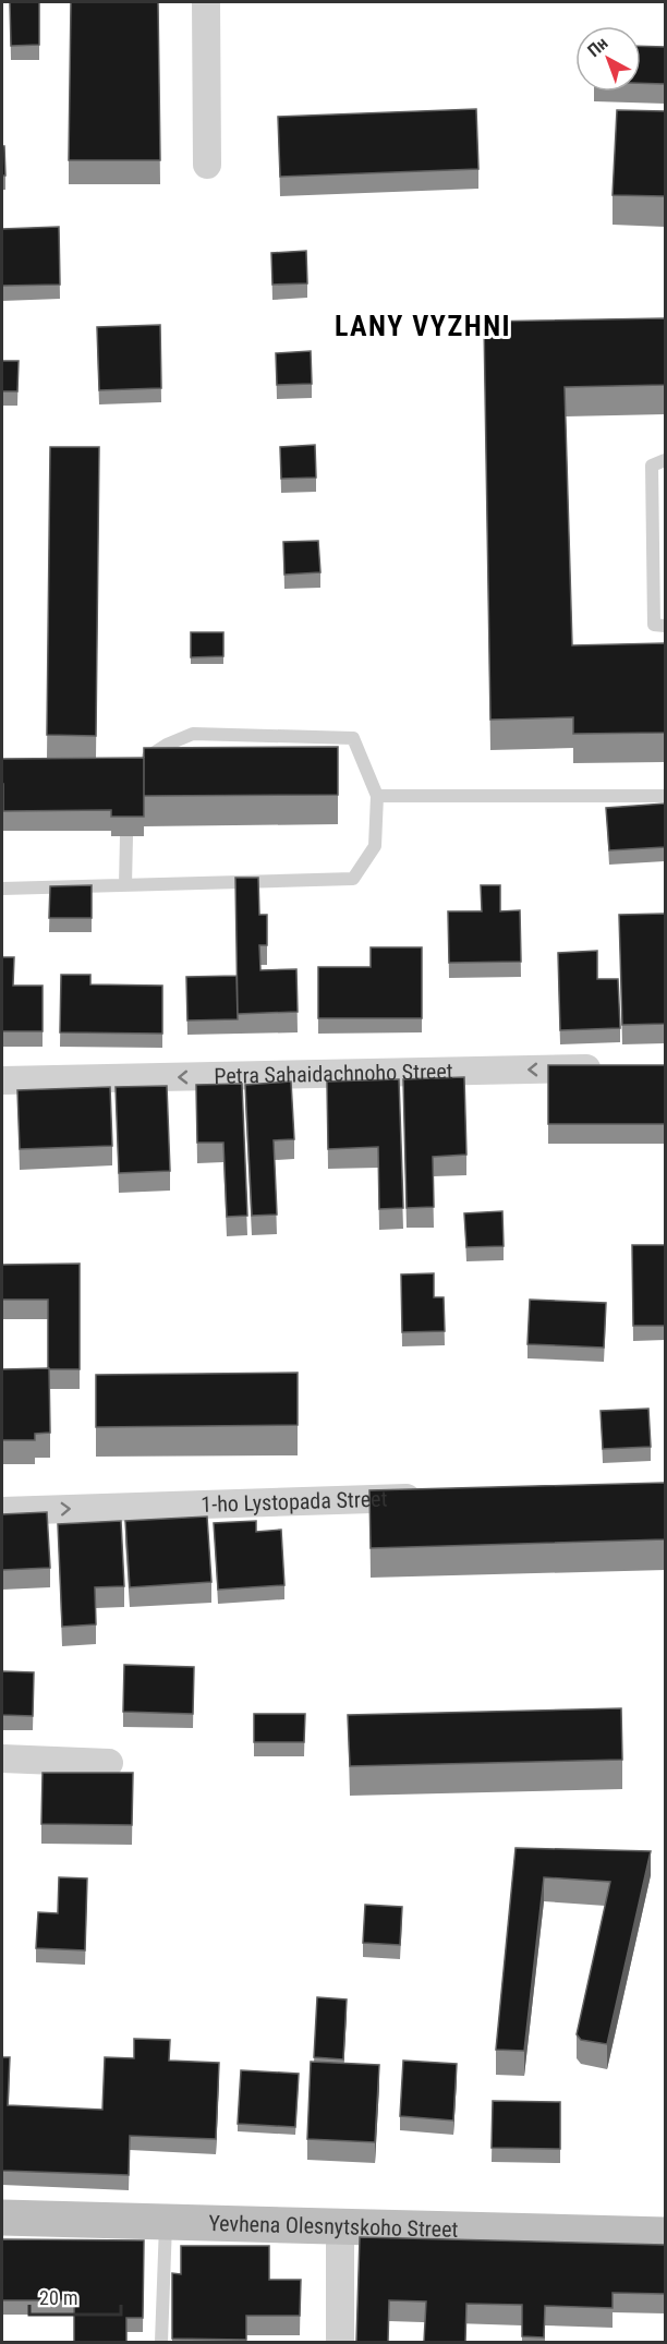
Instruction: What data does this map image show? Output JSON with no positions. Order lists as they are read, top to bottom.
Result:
{
  "streets": {
    "street": ["Petra Sahaidachnoho Street", "1-ho Lystopada Street", "Yevhena Olesnytskoho Street"]
  },
  "one_way": ["Petra Sahaidachnoho Street", "1-ho Lystopada Street"],
  "districts": ["LANY VYZHNI"],
  "scale_bar": "20 m",
  "north": "top left"
}
